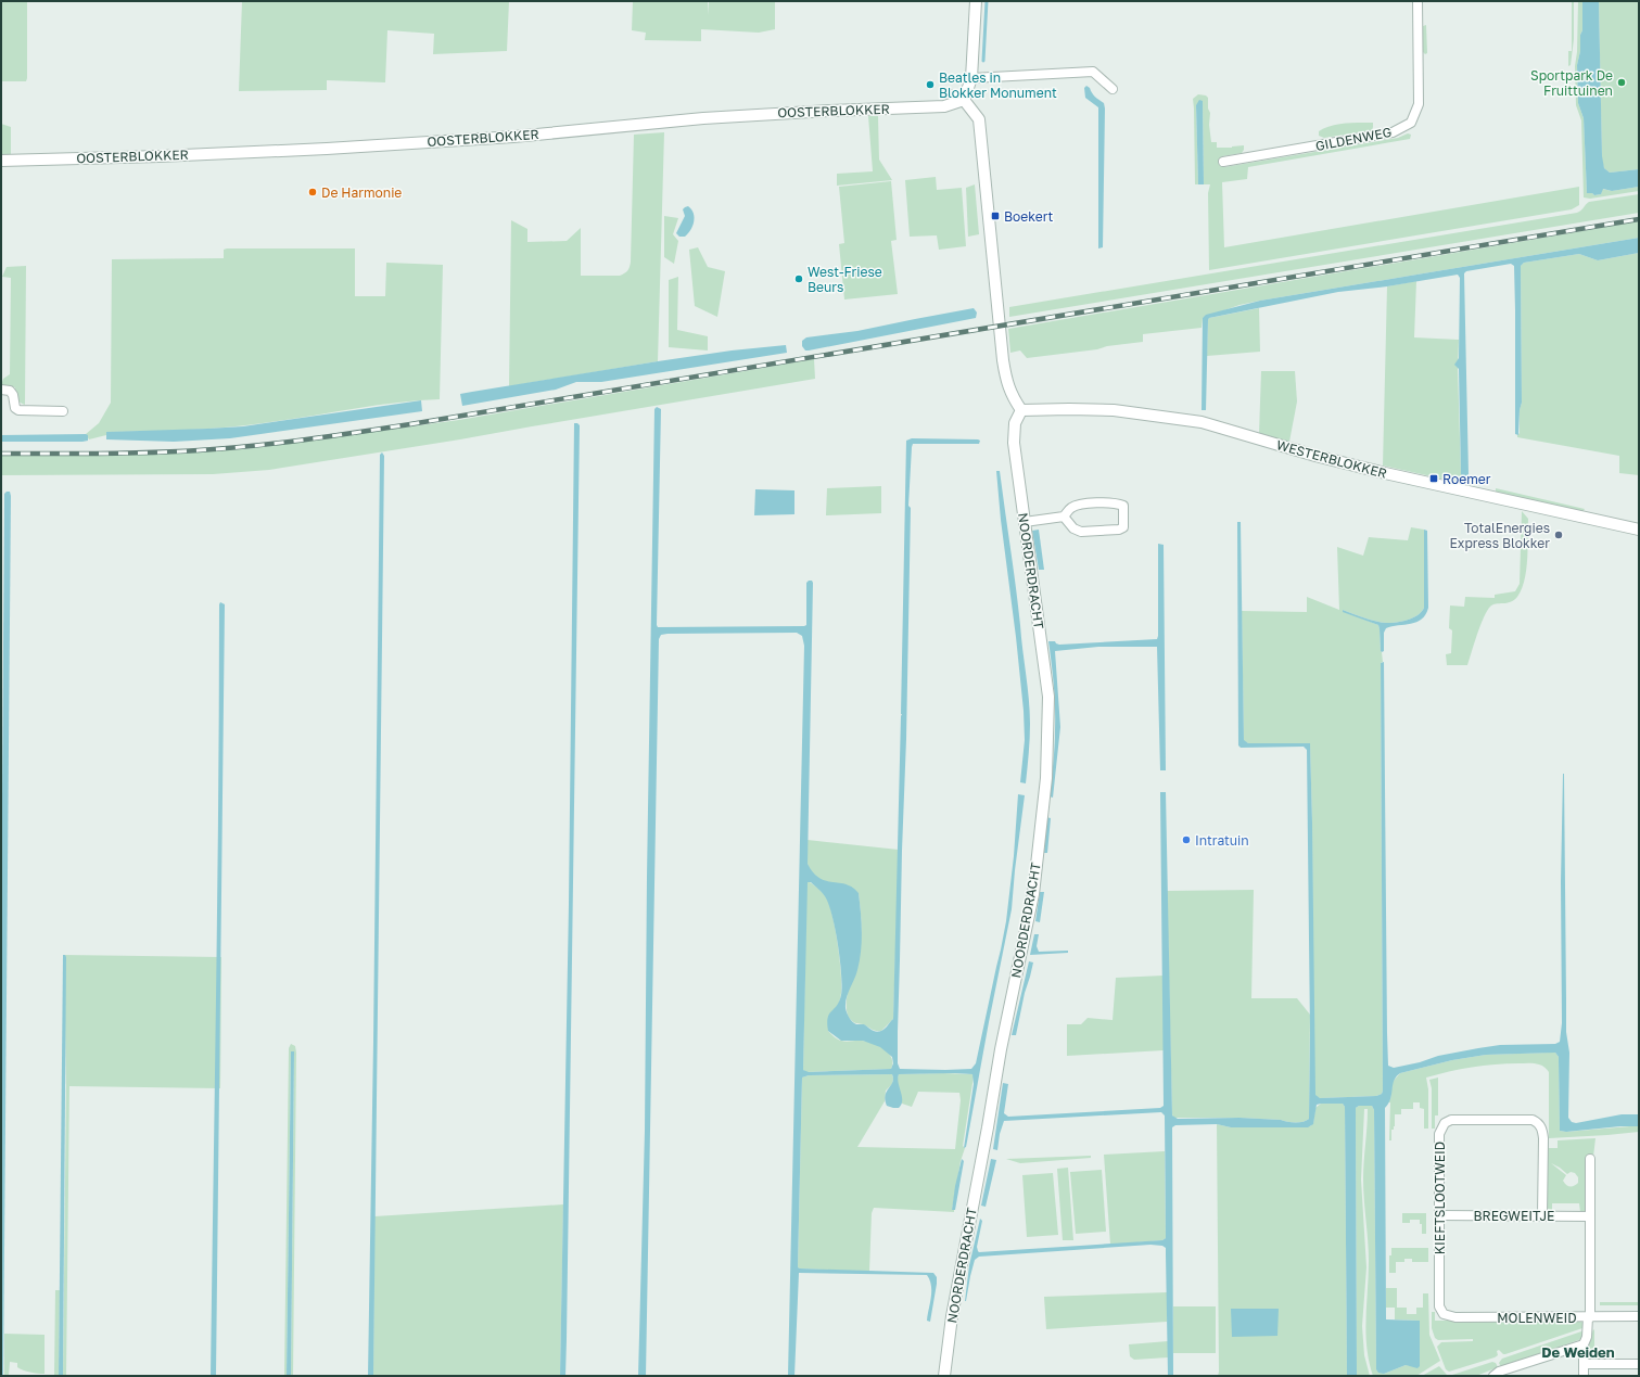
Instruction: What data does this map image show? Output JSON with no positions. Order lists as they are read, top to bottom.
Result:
{
  "streets": {
    "street": [
      "OOSTERBLOKKER",
      "GILDENWEG",
      "WESTERBLOKKER",
      "NOORDERDRACHT",
      "KIEFTSLOOTWEID",
      "BREGWEITJE",
      "MOLENWEID"
    ]
  },
  "crossings": [
    ["WESTERBLOKKER", "NOORDERDRACHT"],
    ["KIEFTSLOOTWEID", "BREGWEITJE"],
    ["KIEFTSLOOTWEID", "MOLENWEID"]
  ],
  "districts": ["De Weiden"],
  "places": {
    "other": [
      "Sportpark De Fruittuinen",
      "Beatles in Blokker Monument",
      "De Harmonie",
      "West-Friese Beurs",
      "TotalEnergies Express Blokker",
      "Intratuin"
    ],
    "transit": ["Boekert", "Roemer"]
  }
}
